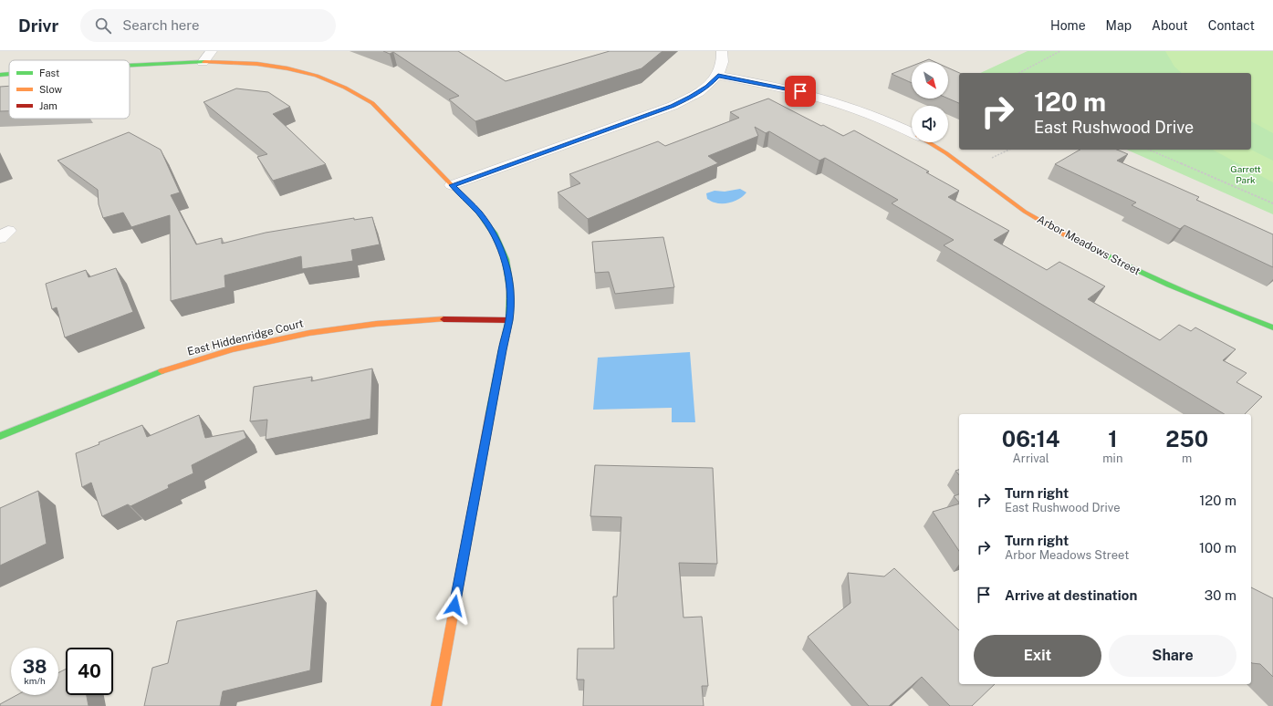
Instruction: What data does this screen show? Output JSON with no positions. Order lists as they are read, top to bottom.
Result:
{
  "streets": {
    "street": ["Arbor Meadows Street", "East Hiddenridge Court"]
  },
  "parks": ["Garrett Park"],
  "legend": ["Fast", "Slow", "Jam"],
  "north": "bottom right",
  "page": {
    "header": "Drivr",
    "search": "Search here",
    "nav": [
      "Home",
      "Map",
      "About",
      "Contact"
    ],
    "turn": ["120 m", "East Rushwood Drive"],
    "eta": [
      "06:14",
      "Arrival",
      "1",
      "min",
      "250",
      "m"
    ],
    "list": [
      {
        "name": "Turn right",
        "note": "East Rushwood Drive",
        "value": "120 m"
      },
      {
        "name": "Turn right",
        "note": "Arbor Meadows Street",
        "value": "100 m"
      },
      {
        "name": "Arrive at destination",
        "value": "30 m"
      }
    ],
    "buttons": ["Exit", "Share"],
    "speed": "38 km/h",
    "limit": "40"
  }
}
